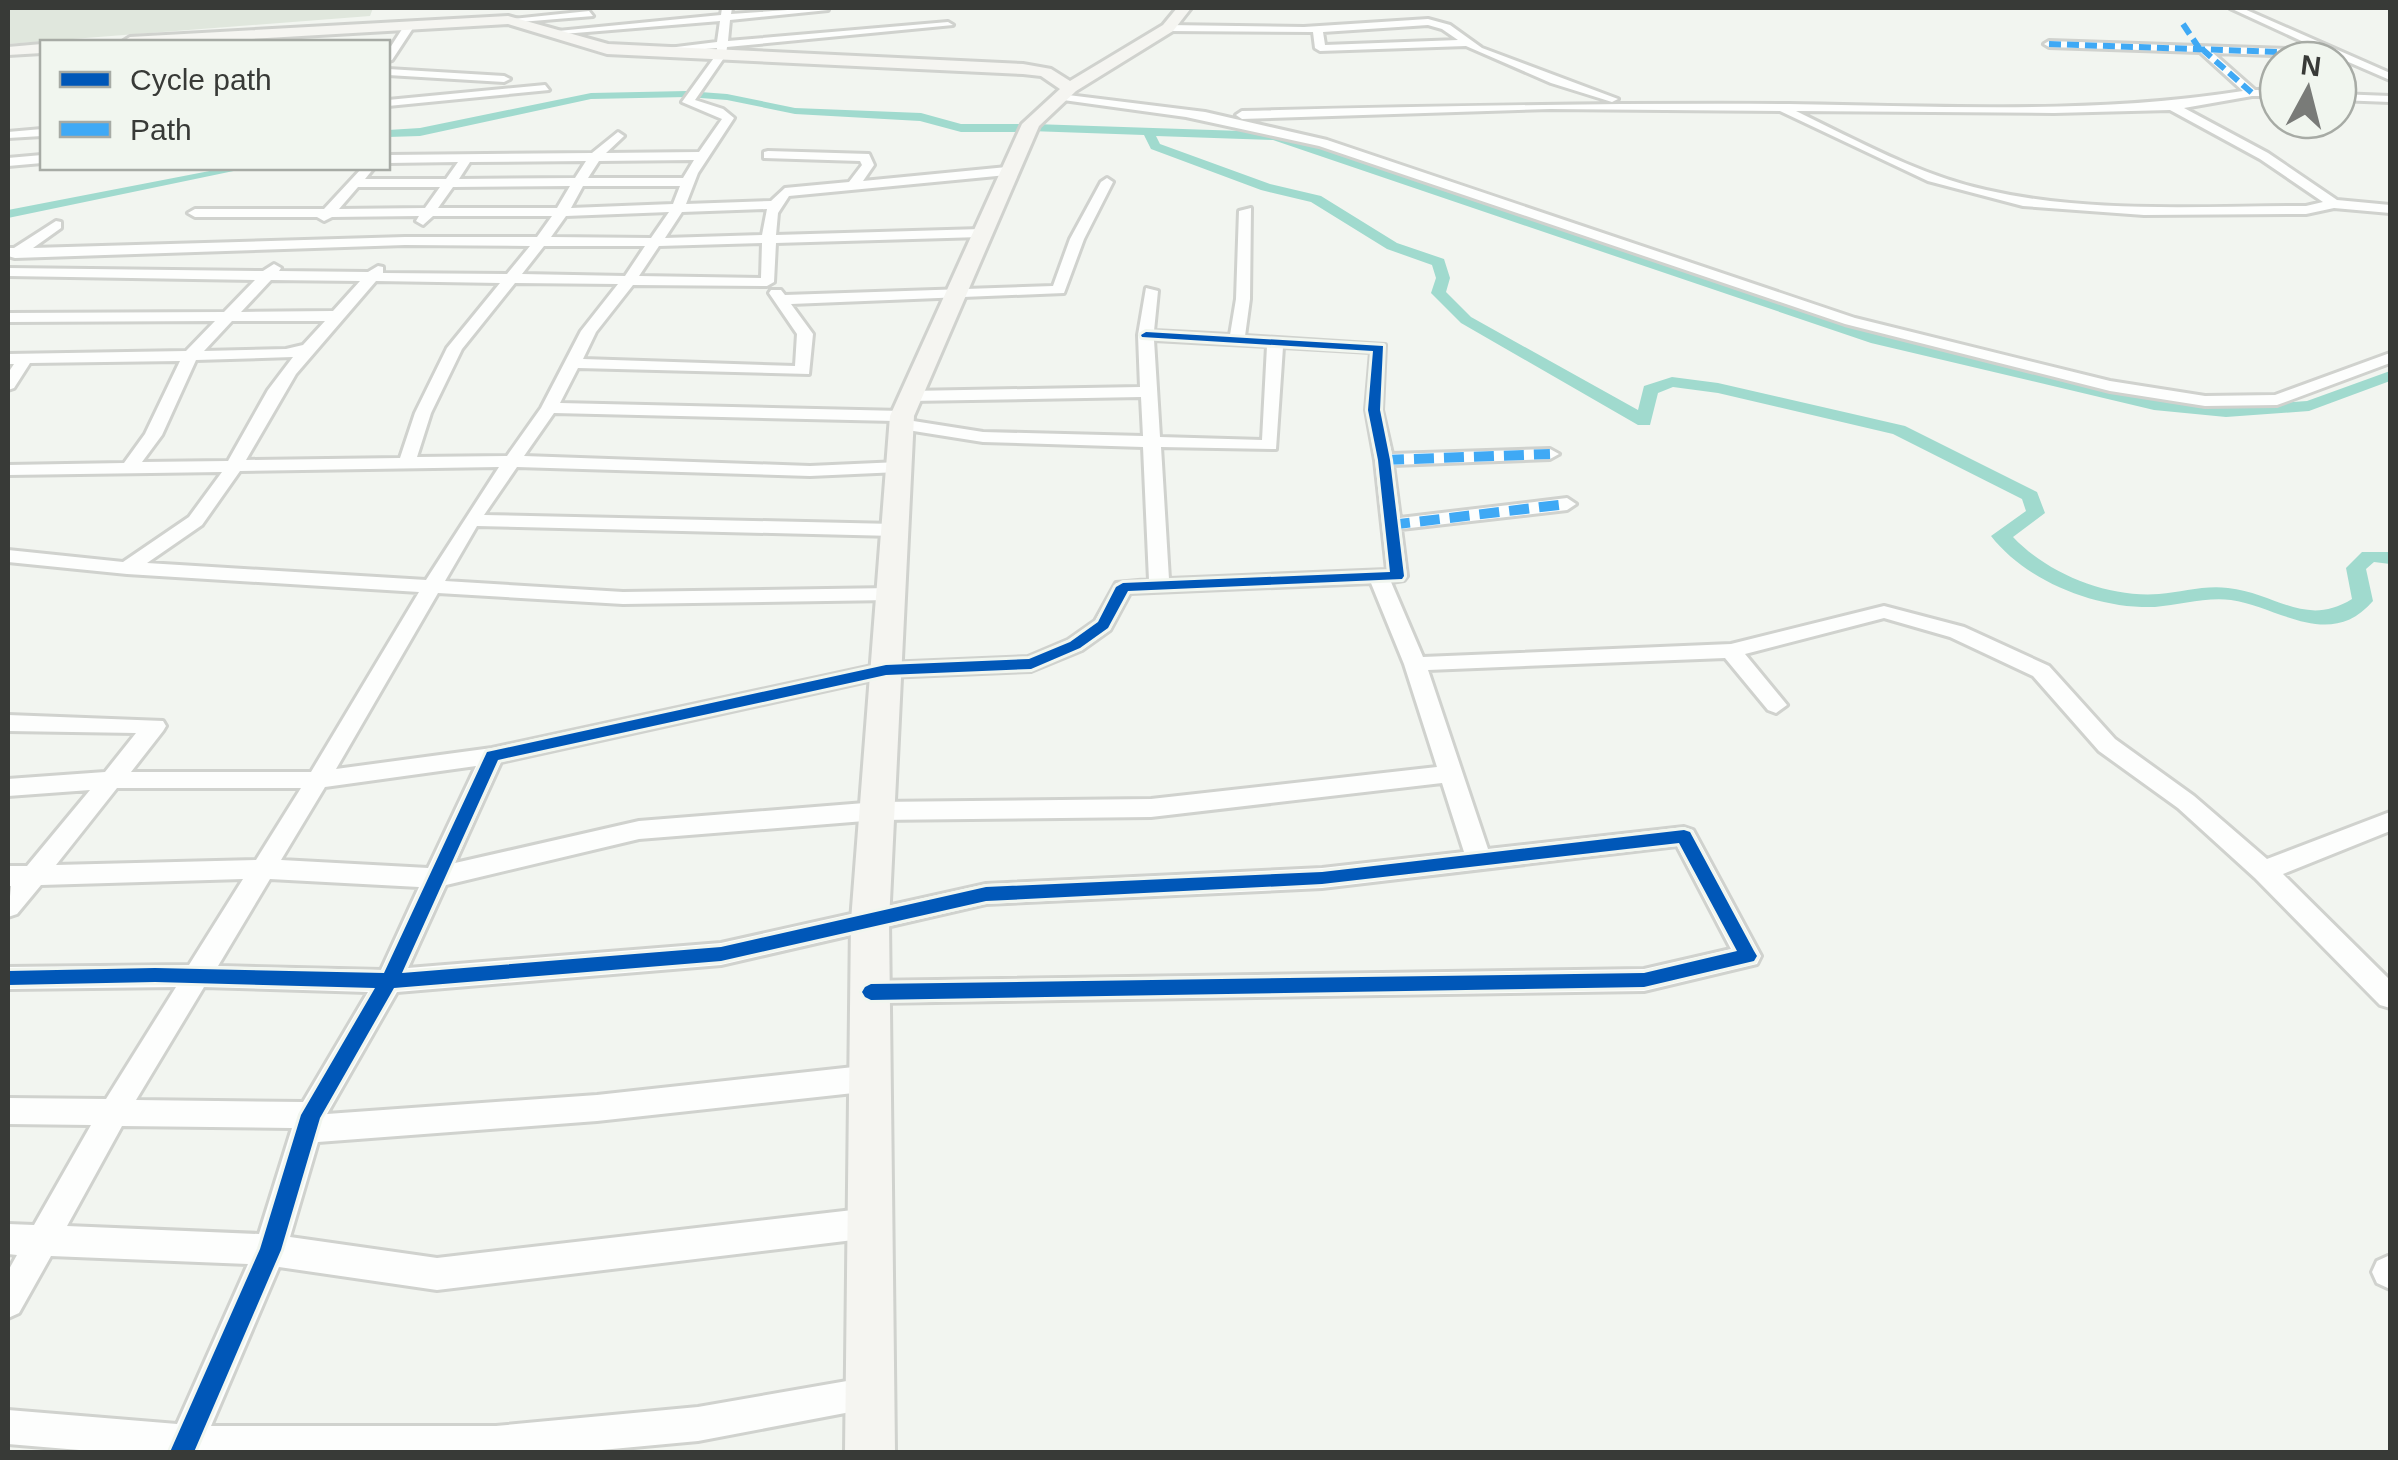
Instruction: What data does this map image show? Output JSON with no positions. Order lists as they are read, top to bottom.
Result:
{
  "legend": ["Cycle path", "Path"],
  "north": "top"
}
